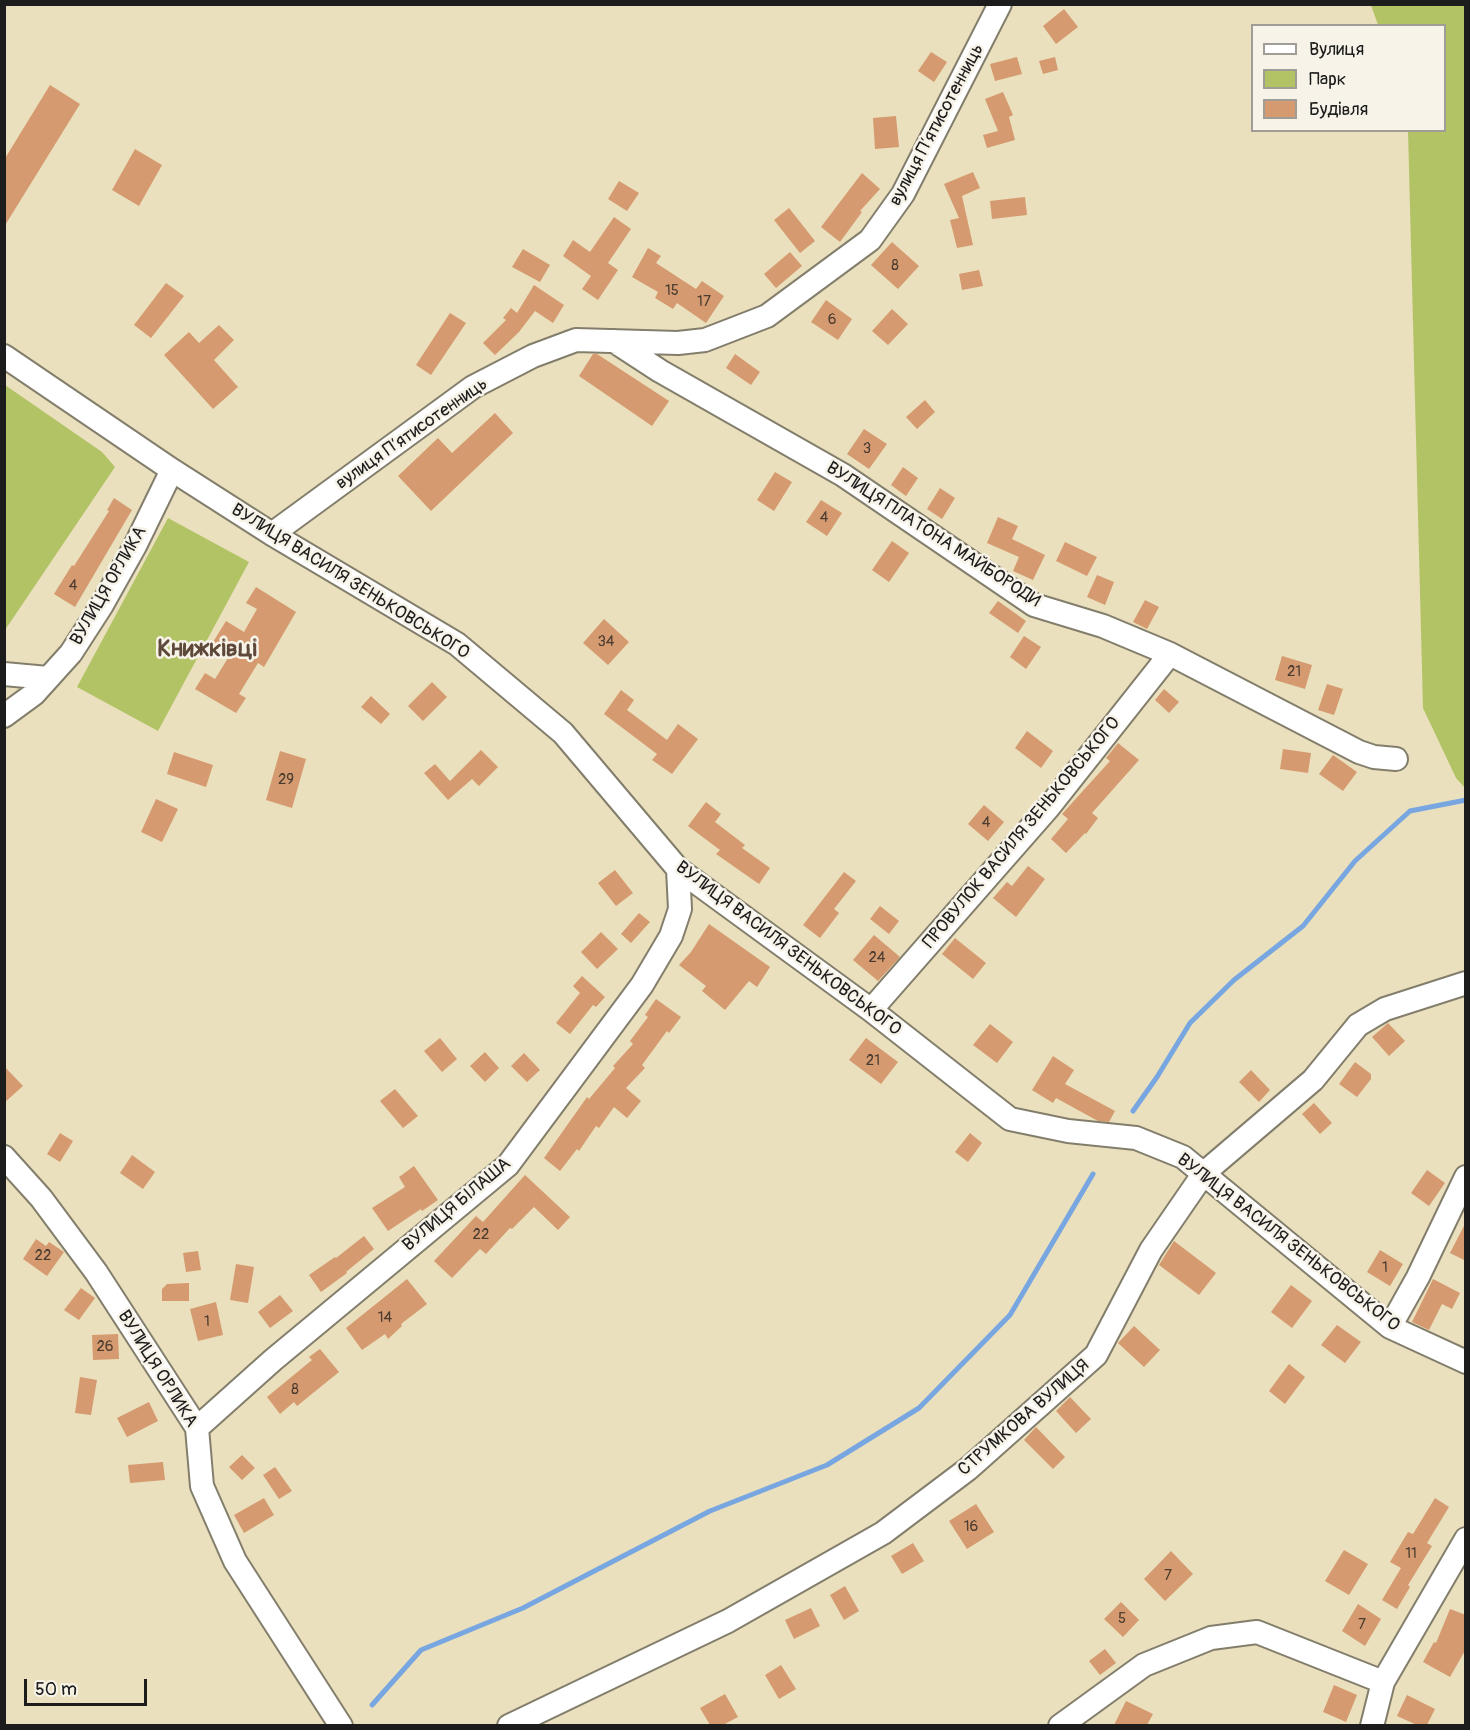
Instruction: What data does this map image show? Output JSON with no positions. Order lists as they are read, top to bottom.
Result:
{
  "streets": {
    "street": [
      "вулиця Пʼятисотенниць",
      "ВУЛИЦЯ ПЛАТОНА МАЙБОРОДИ",
      "ВУЛИЦЯ ВАСИЛЯ ЗЕНЬКОВСЬКОГО",
      "ВУЛИЦЯ ОРЛИКА",
      "ПРОВУЛОК ВАСИЛЯ ЗЕНЬКОВСЬКОГО",
      "ВУЛИЦЯ БІЛАША",
      "СТРУМКОВА ВУЛИЦЯ"
    ]
  },
  "crossings": [
    ["вулиця Пʼятисотенниць", "ВУЛИЦЯ ПЛАТОНА МАЙБОРОДИ"],
    ["вулиця Пʼятисотенниць", "ВУЛИЦЯ ВАСИЛЯ ЗЕНЬКОВСЬКОГО"],
    ["ВУЛИЦЯ ПЛАТОНА МАЙБОРОДИ", "ПРОВУЛОК ВАСИЛЯ ЗЕНЬКОВСЬКОГО"],
    ["ВУЛИЦЯ ВАСИЛЯ ЗЕНЬКОВСЬКОГО", "ВУЛИЦЯ ОРЛИКА"],
    ["ВУЛИЦЯ ВАСИЛЯ ЗЕНЬКОВСЬКОГО", "ПРОВУЛОК ВАСИЛЯ ЗЕНЬКОВСЬКОГО"],
    ["ВУЛИЦЯ ВАСИЛЯ ЗЕНЬКОВСЬКОГО", "ВУЛИЦЯ БІЛАША"],
    ["ВУЛИЦЯ ВАСИЛЯ ЗЕНЬКОВСЬКОГО", "СТРУМКОВА ВУЛИЦЯ"],
    ["ВУЛИЦЯ ОРЛИКА", "ВУЛИЦЯ БІЛАША"]
  ],
  "districts": ["Книжківці"],
  "house_numbers": [
    "8",
    "15",
    "17",
    "6",
    "3",
    "4",
    "4",
    "34",
    "21",
    "29",
    "4",
    "24",
    "21",
    "22",
    "22",
    "1",
    "14",
    "1",
    "26",
    "8",
    "16",
    "11",
    "7",
    "5",
    "7"
  ],
  "legend": ["Вулиця", "Парк", "Будівля"],
  "scale_bar": "50 m"
}
